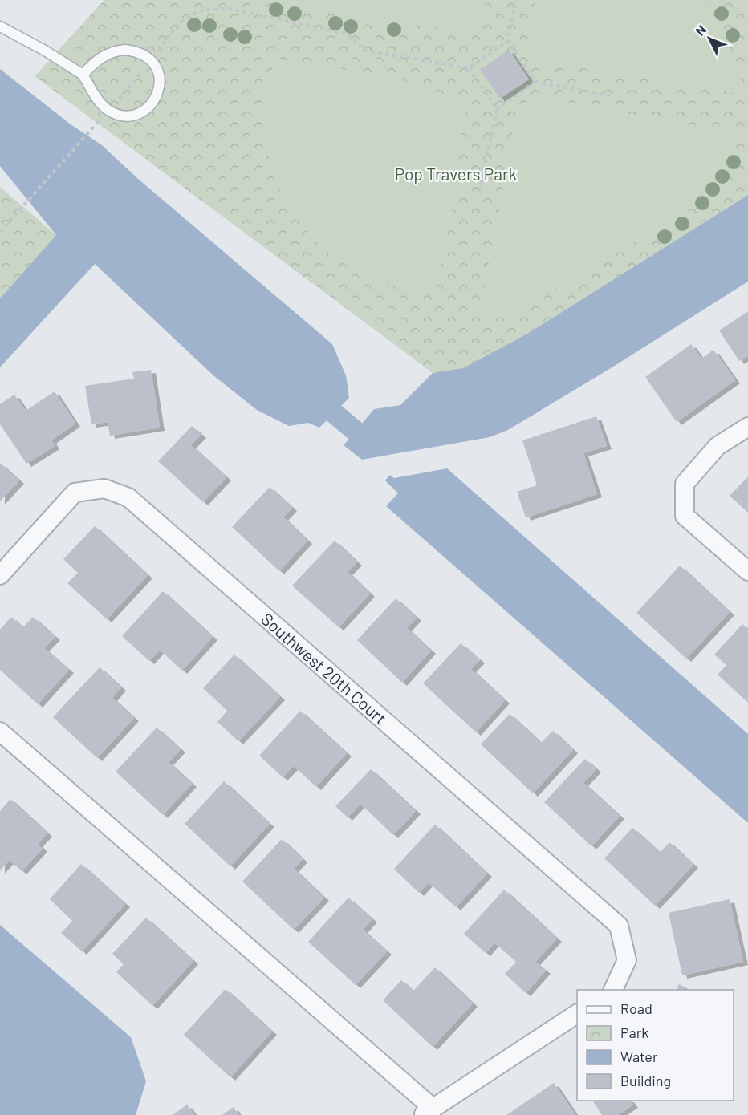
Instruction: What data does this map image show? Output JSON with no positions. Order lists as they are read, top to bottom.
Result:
{
  "streets": {
    "street": ["Southwest 20th Court"]
  },
  "parks": ["Pop Travers Park"],
  "legend": [
    "Road",
    "Park",
    "Water",
    "Building"
  ],
  "north": "top left"
}
